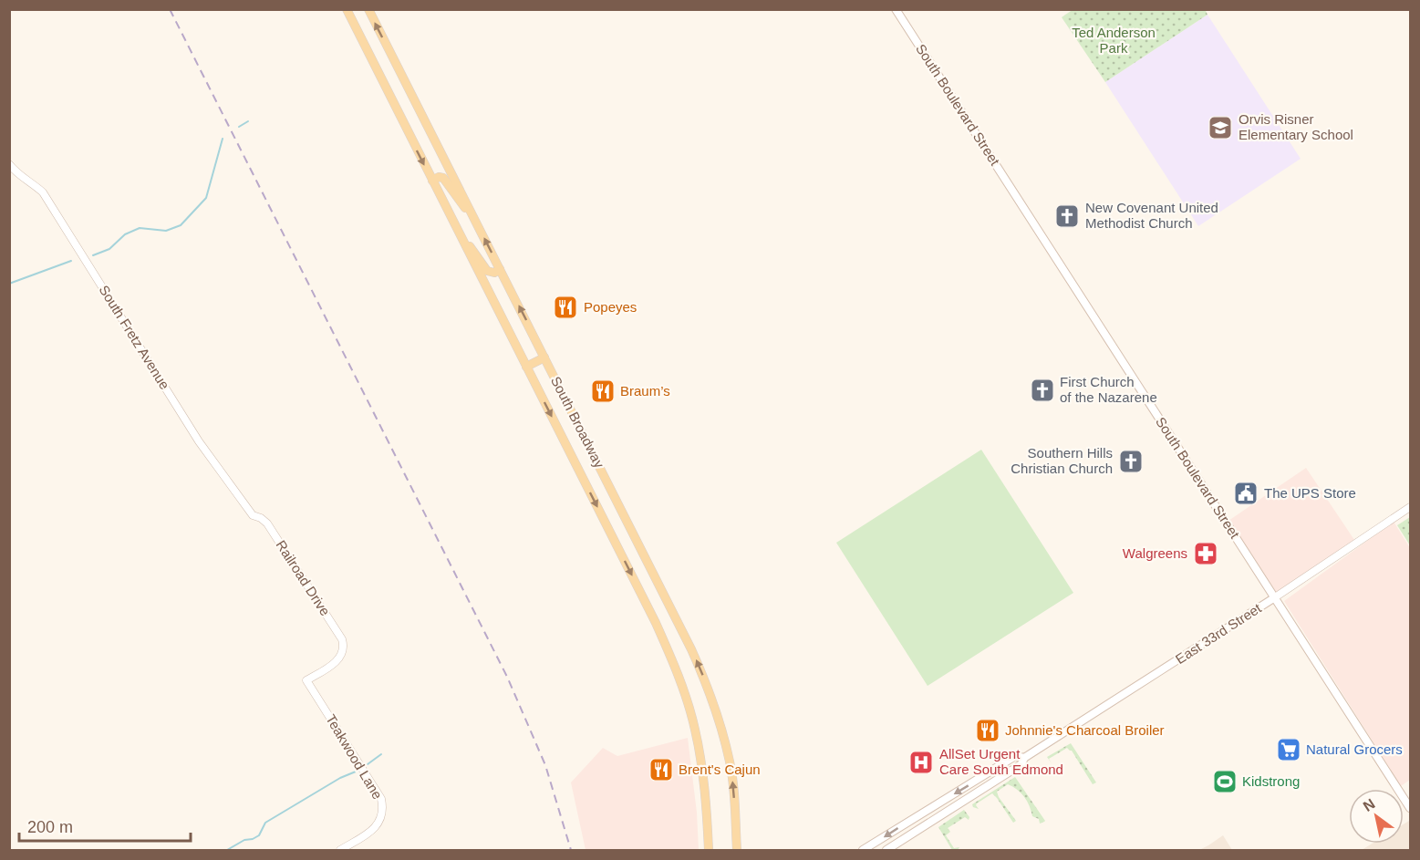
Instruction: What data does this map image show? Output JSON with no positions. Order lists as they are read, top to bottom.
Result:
{
  "streets": {
    "main road": ["South Boulevard Street", "South Broadway", "East 33rd Street"],
    "street": ["South Fretz Avenue", "Railroad Drive", "Teakwood Lane"]
  },
  "crossings": [
    ["South Boulevard Street", "East 33rd Street"],
    ["South Fretz Avenue", "Railroad Drive"],
    ["Railroad Drive", "Teakwood Lane"]
  ],
  "parks": ["Ted Anderson Park"],
  "places": {
    "school or university": ["Orvis Risner Elementary School"],
    "church": ["New Covenant United Methodist Church", "First Church of the Nazarene", "Southern Hills Christian Church"],
    "restaurant": [
      "Popeyes",
      "Braum’s",
      "Johnnie's Charcoal Broiler",
      "Brent's Cajun"
    ],
    "public building": ["The UPS Store"],
    "pharmacy": ["Walgreens"],
    "supermarket": ["Natural Grocers"],
    "hospital": ["AllSet Urgent Care South Edmond"],
    "sports": ["Kidstrong"]
  },
  "scale_bar": "200 m",
  "north": "top left"
}
